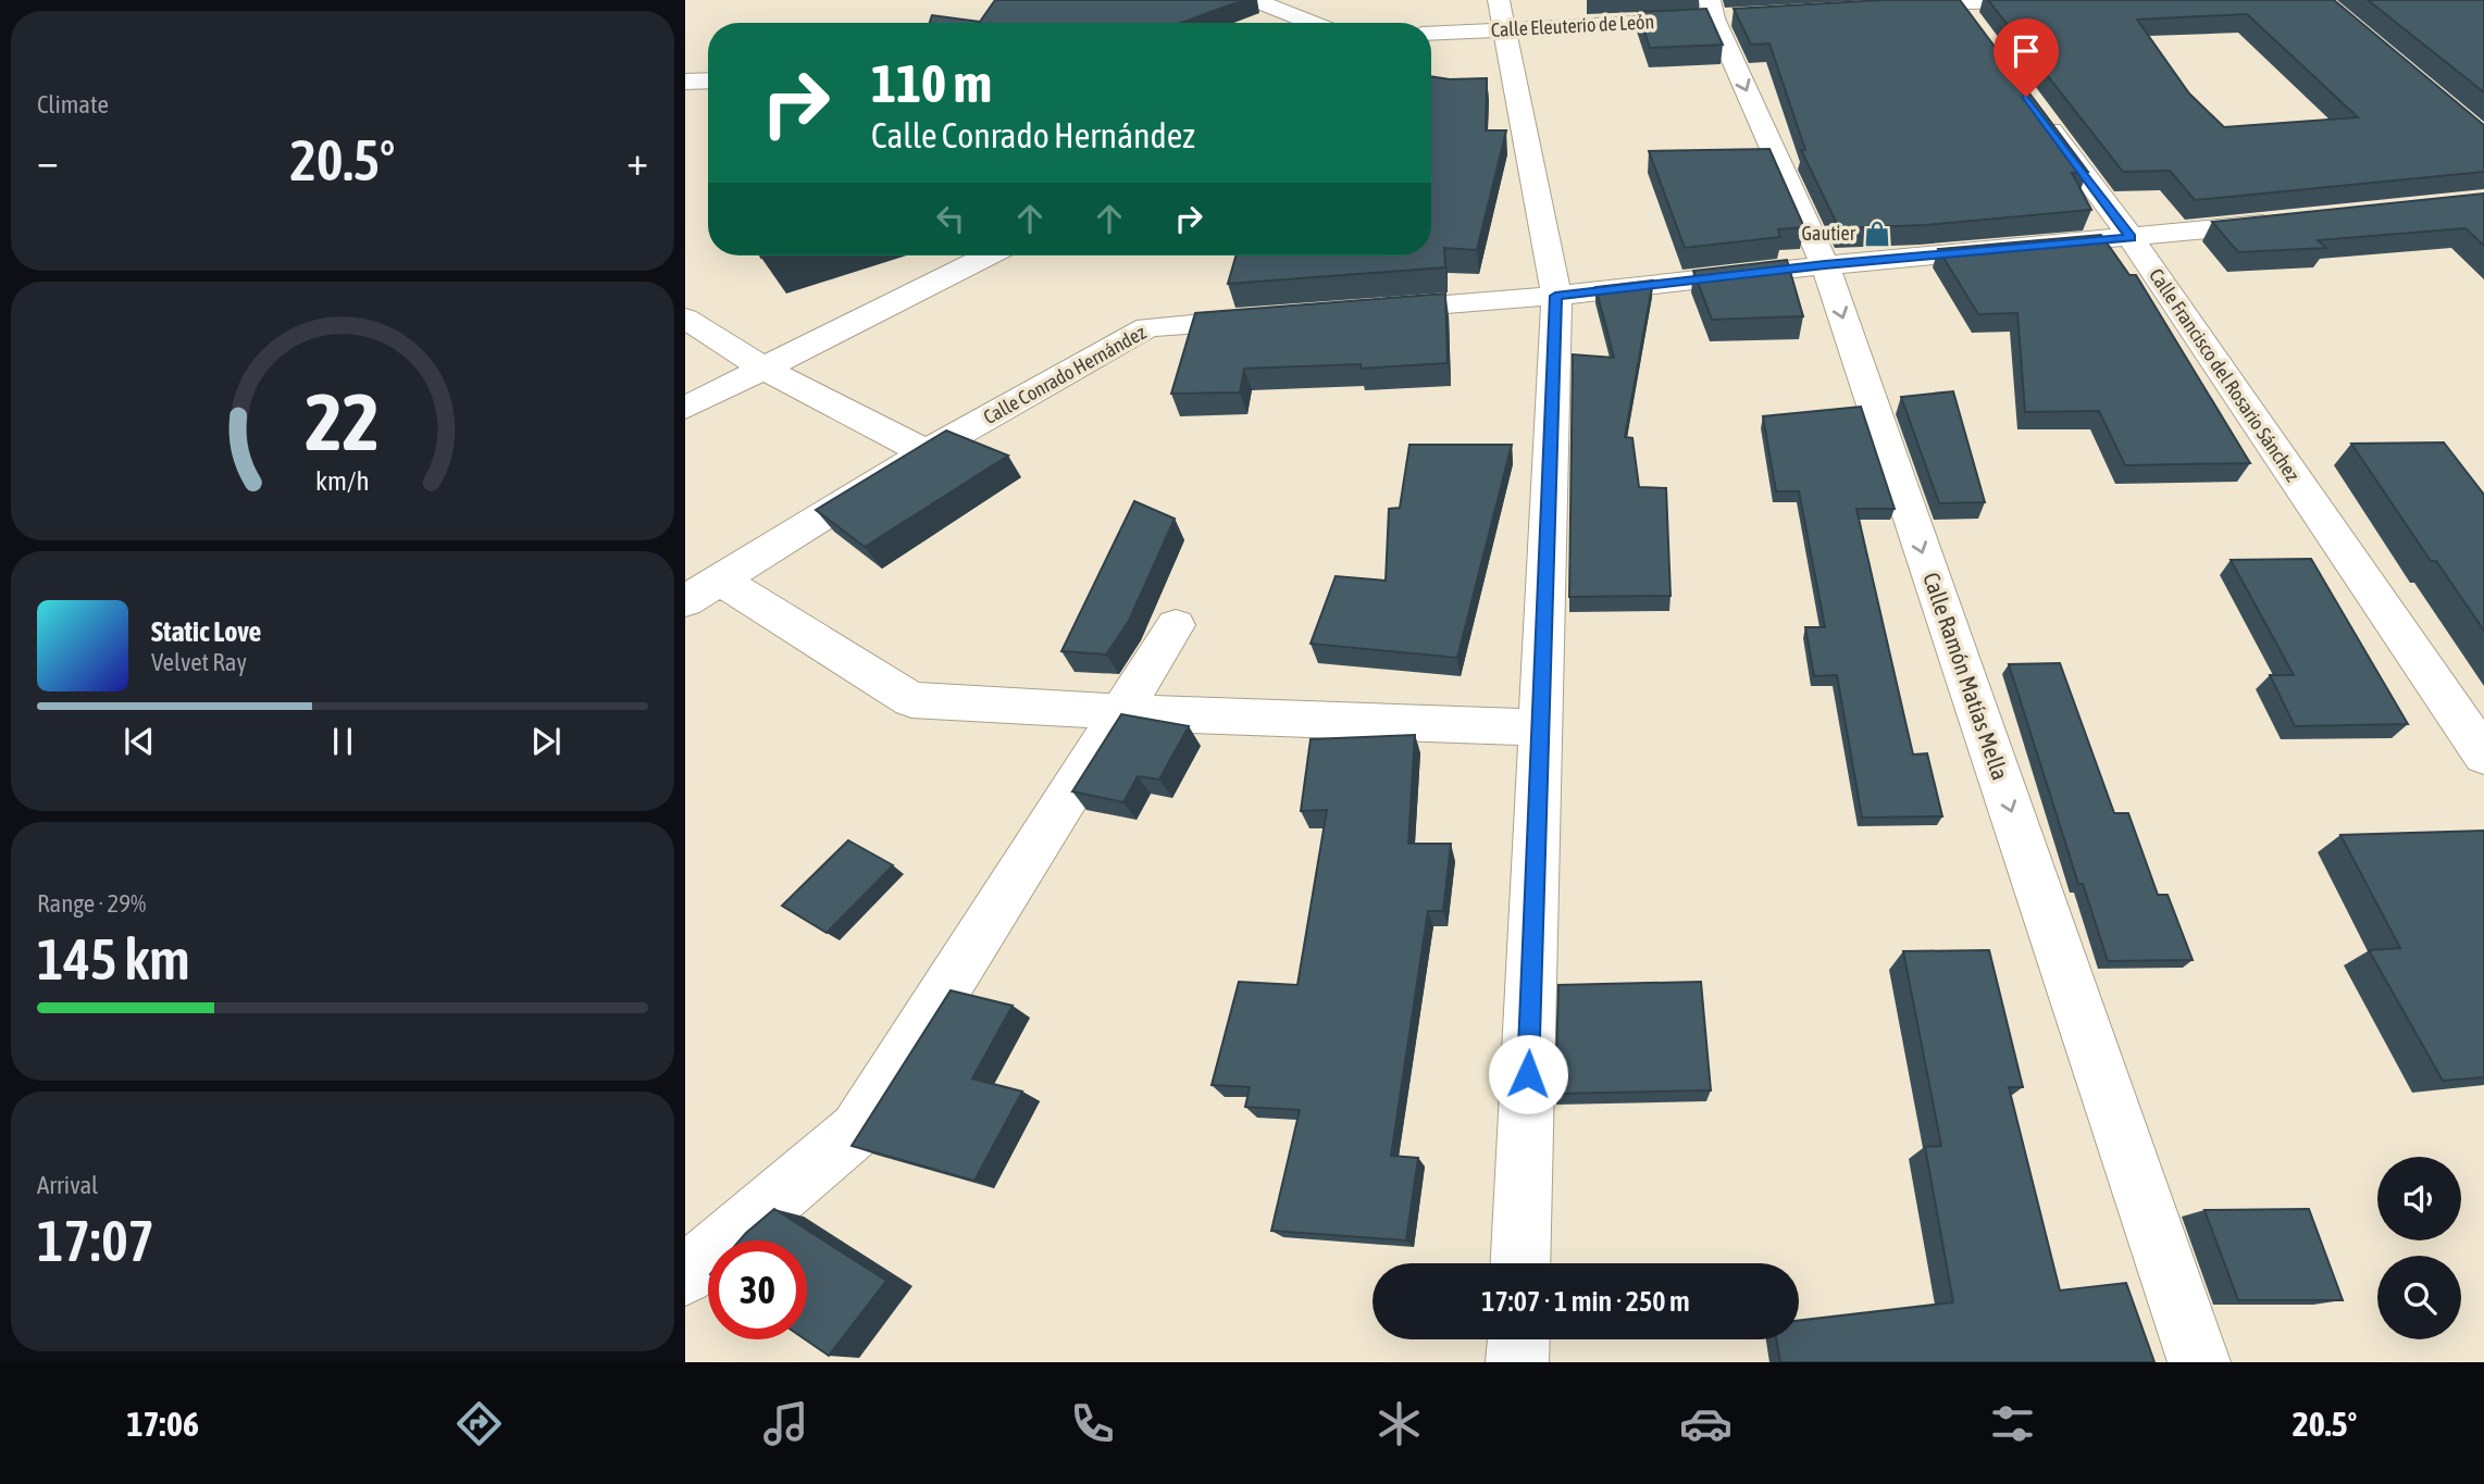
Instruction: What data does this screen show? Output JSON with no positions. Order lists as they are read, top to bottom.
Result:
{
  "streets": {
    "street": [
      "Calle Eleuterio de León",
      "Calle Conrado Hernández",
      "Calle Francisco del Rosario Sánchez",
      "Calle Ramón Matías Mella"
    ]
  },
  "crossings": [
    ["Calle Eleuterio de León", "Calle Ramón Matías Mella"]
  ],
  "places": {
    "shop": ["Gautier"]
  },
  "page": {
    "tile": [
      "Climate",
      ["Range · 29%", "145 km"],
      ["Arrival", "17:07"]
    ],
    "turn": ["110 m", "Calle Conrado Hernández"],
    "heat": ["−", "20.5°", "+"],
    "song": ["Static Love", "Velvet Ray"],
    "limit": "30",
    "trip": "17:07 · 1 min · 250 m",
    "tabs": ["17:06", "20.5°"],
    "gauge": ["22", "km/h"]
  }
}
